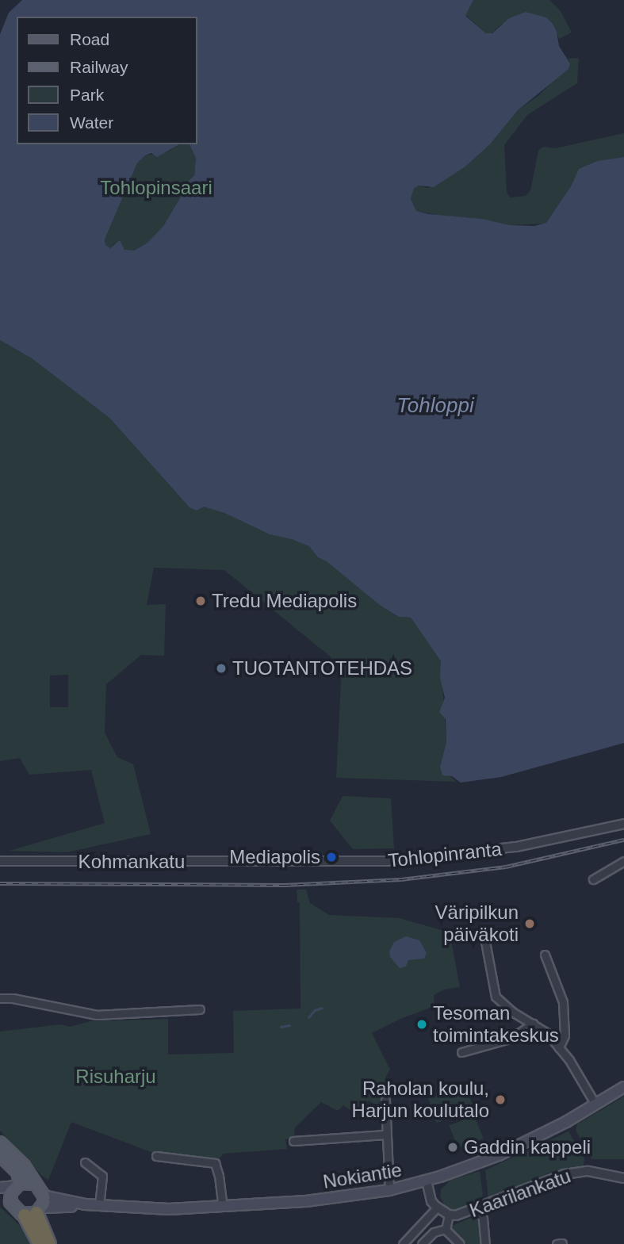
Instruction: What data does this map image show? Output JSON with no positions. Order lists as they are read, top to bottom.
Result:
{
  "streets": {
    "main road": ["Nokiantie"],
    "street": ["Tohlopinranta", "Kohmankatu", "Kaarilankatu"]
  },
  "crossings": [
    ["Tohlopinranta", "Kohmankatu"]
  ],
  "water": ["Tohloppi"],
  "parks": ["Tohlopinsaari", "Risuharju"],
  "places": [
    "Tredu Mediapolis",
    "TUOTANTOTEHDAS",
    "Mediapolis",
    "Väripilkun päiväkoti",
    "Tesoman toimintakeskus",
    "Raholan koulu, Harjun koulutalo",
    "Gaddin kappeli"
  ],
  "legend": [
    "Road",
    "Railway",
    "Park",
    "Water"
  ]
}
